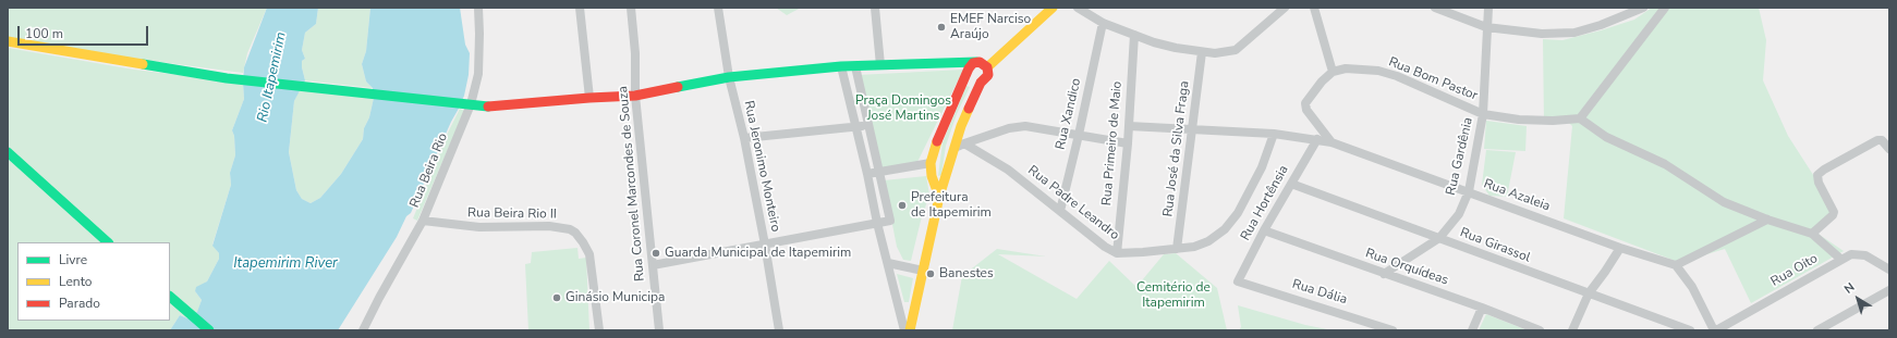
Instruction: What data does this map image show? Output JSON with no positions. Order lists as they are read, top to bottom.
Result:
{
  "streets": {
    "street": [
      "Rua Bom Pastor",
      "Rua Xandico",
      "Rua Primeiro de Maio",
      "Rua José da Silva Fraga",
      "Rua Gardênia",
      "Rua Jeronimo Monteiro",
      "Rua Beira Rio",
      "Rua Coronel Marcondes de Souza",
      "Rua Azaleia",
      "Rua Padre Leandro",
      "Rua Hortênsia",
      "Rua Beira Rio II",
      "Rua Girassol",
      "Rua Orquídeas",
      "Rua Oito",
      "Rua Dália"
    ]
  },
  "crossings": [
    ["Rua Bom Pastor", "Rua Gardênia"],
    ["Rua Xandico", "Rua Padre Leandro"],
    ["Rua Primeiro de Maio", "Rua Padre Leandro"],
    ["Rua José da Silva Fraga", "Rua Padre Leandro"],
    ["Rua Gardênia", "Rua Azaleia"],
    ["Rua Gardênia", "Rua Girassol"],
    ["Rua Gardênia", "Rua Orquídeas"],
    ["Rua Beira Rio", "Rua Beira Rio II"],
    ["Rua Azaleia", "Rua Padre Leandro"],
    ["Rua Azaleia", "Rua Hortênsia"],
    ["Rua Hortênsia", "Rua Girassol"],
    ["Rua Hortênsia", "Rua Orquídeas"],
    ["Rua Hortênsia", "Rua Dália"]
  ],
  "water": ["Rio Itapemirim", "Itapemirim River"],
  "parks": ["Praça Domingos José Martins", "Cemitério de Itapemirim"],
  "places": [
    "EMEF Narciso Araújo",
    "Prefeitura de Itapemirim",
    "Guarda Municipal de Itapemirim",
    "Banestes",
    "Ginásio Municipa"
  ],
  "legend": ["Livre", "Lento", "Parado"],
  "scale_bar": "100 m",
  "north": "top left"
}
